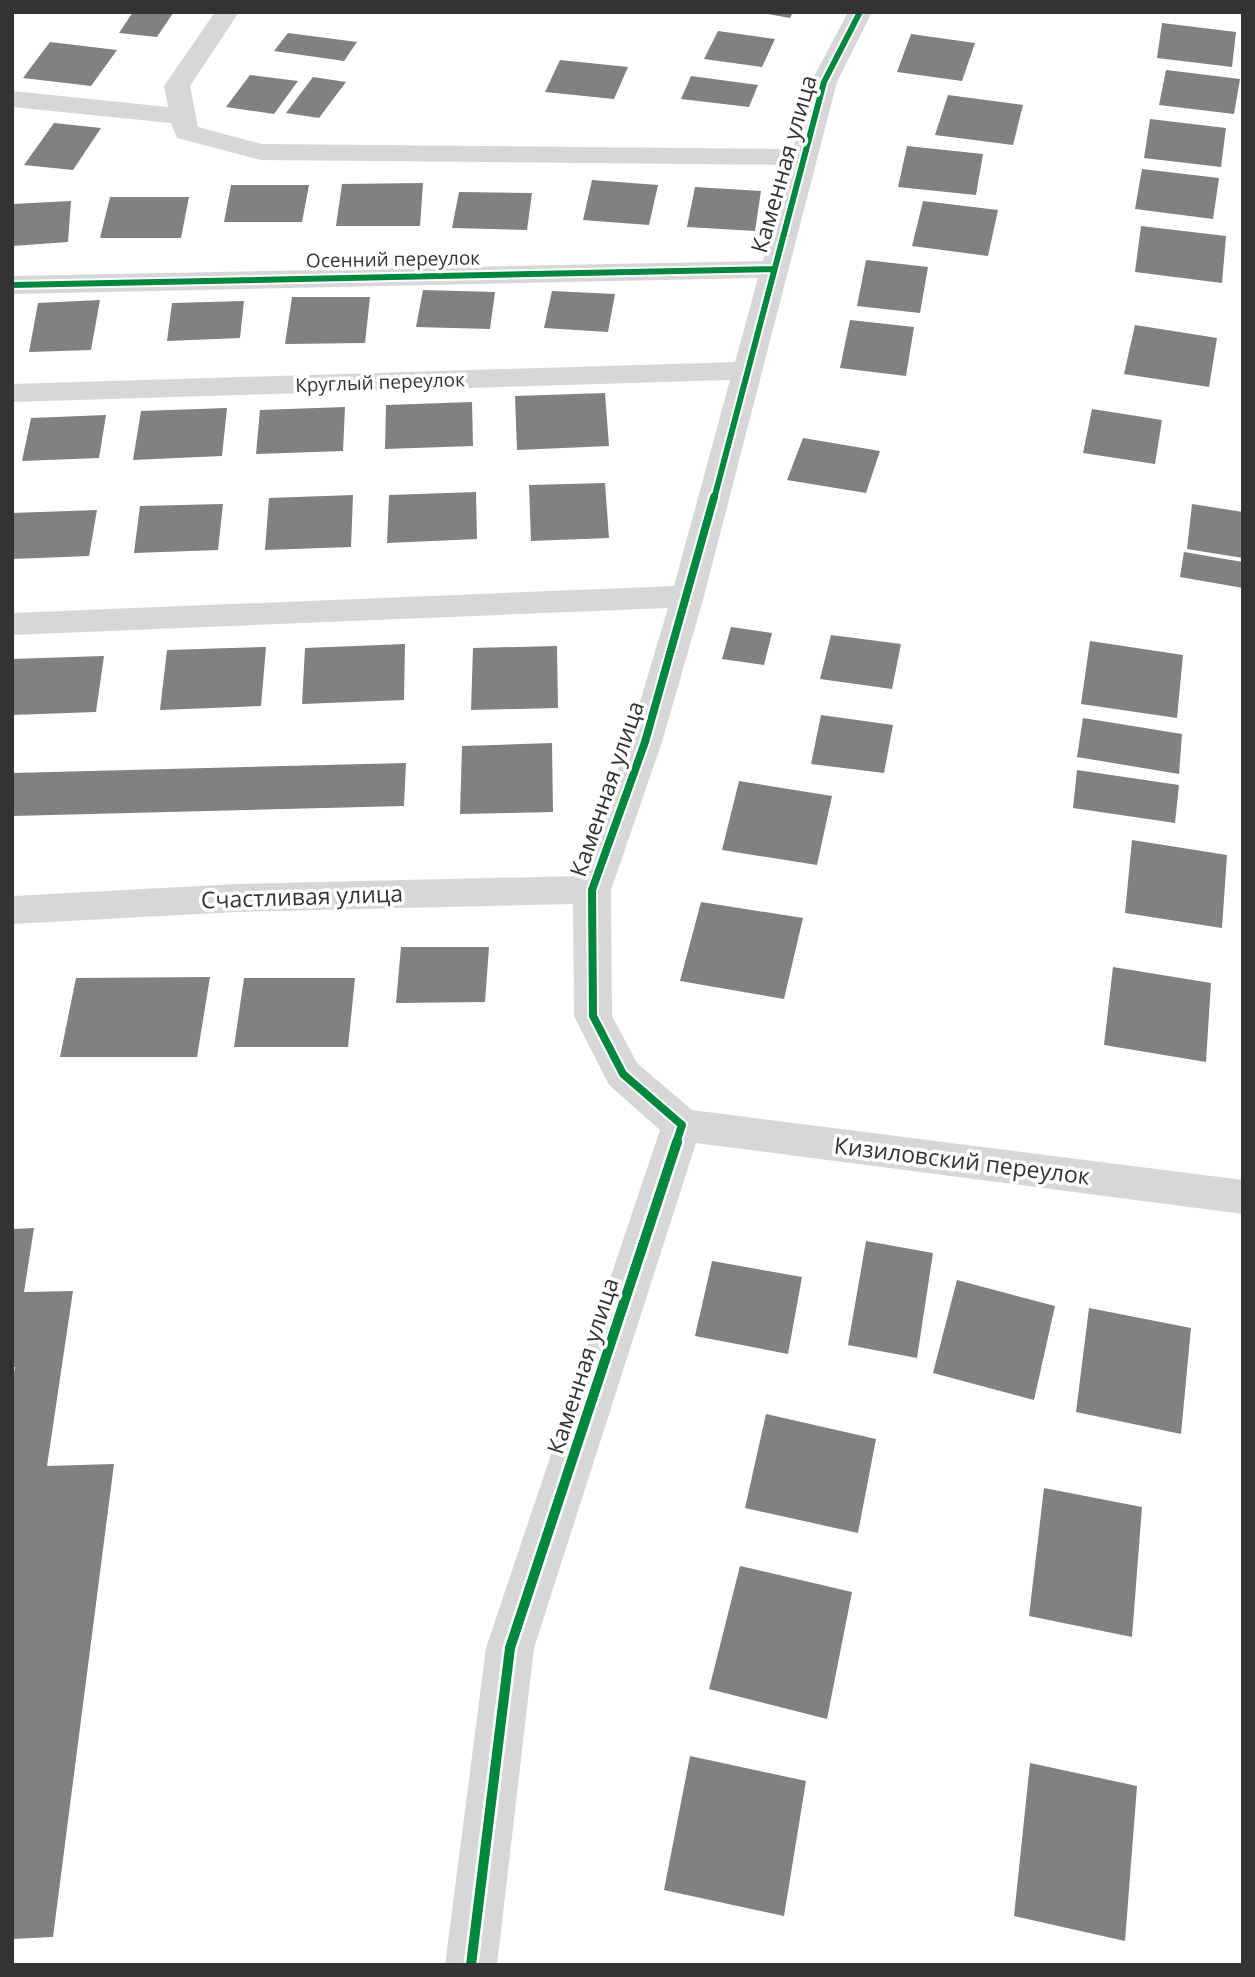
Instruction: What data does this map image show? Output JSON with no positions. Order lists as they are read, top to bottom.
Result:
{
  "streets": {
    "street": [
      "Каменная улица",
      "Осенний переулок",
      "Круглый переулок",
      "Счастливая улица",
      "Кизиловский переулок"
    ]
  },
  "crossings": [
    ["Каменная улица", "Осенний переулок"],
    ["Каменная улица", "Круглый переулок"],
    ["Каменная улица", "Счастливая улица"],
    ["Каменная улица", "Кизиловский переулок"]
  ]
}
